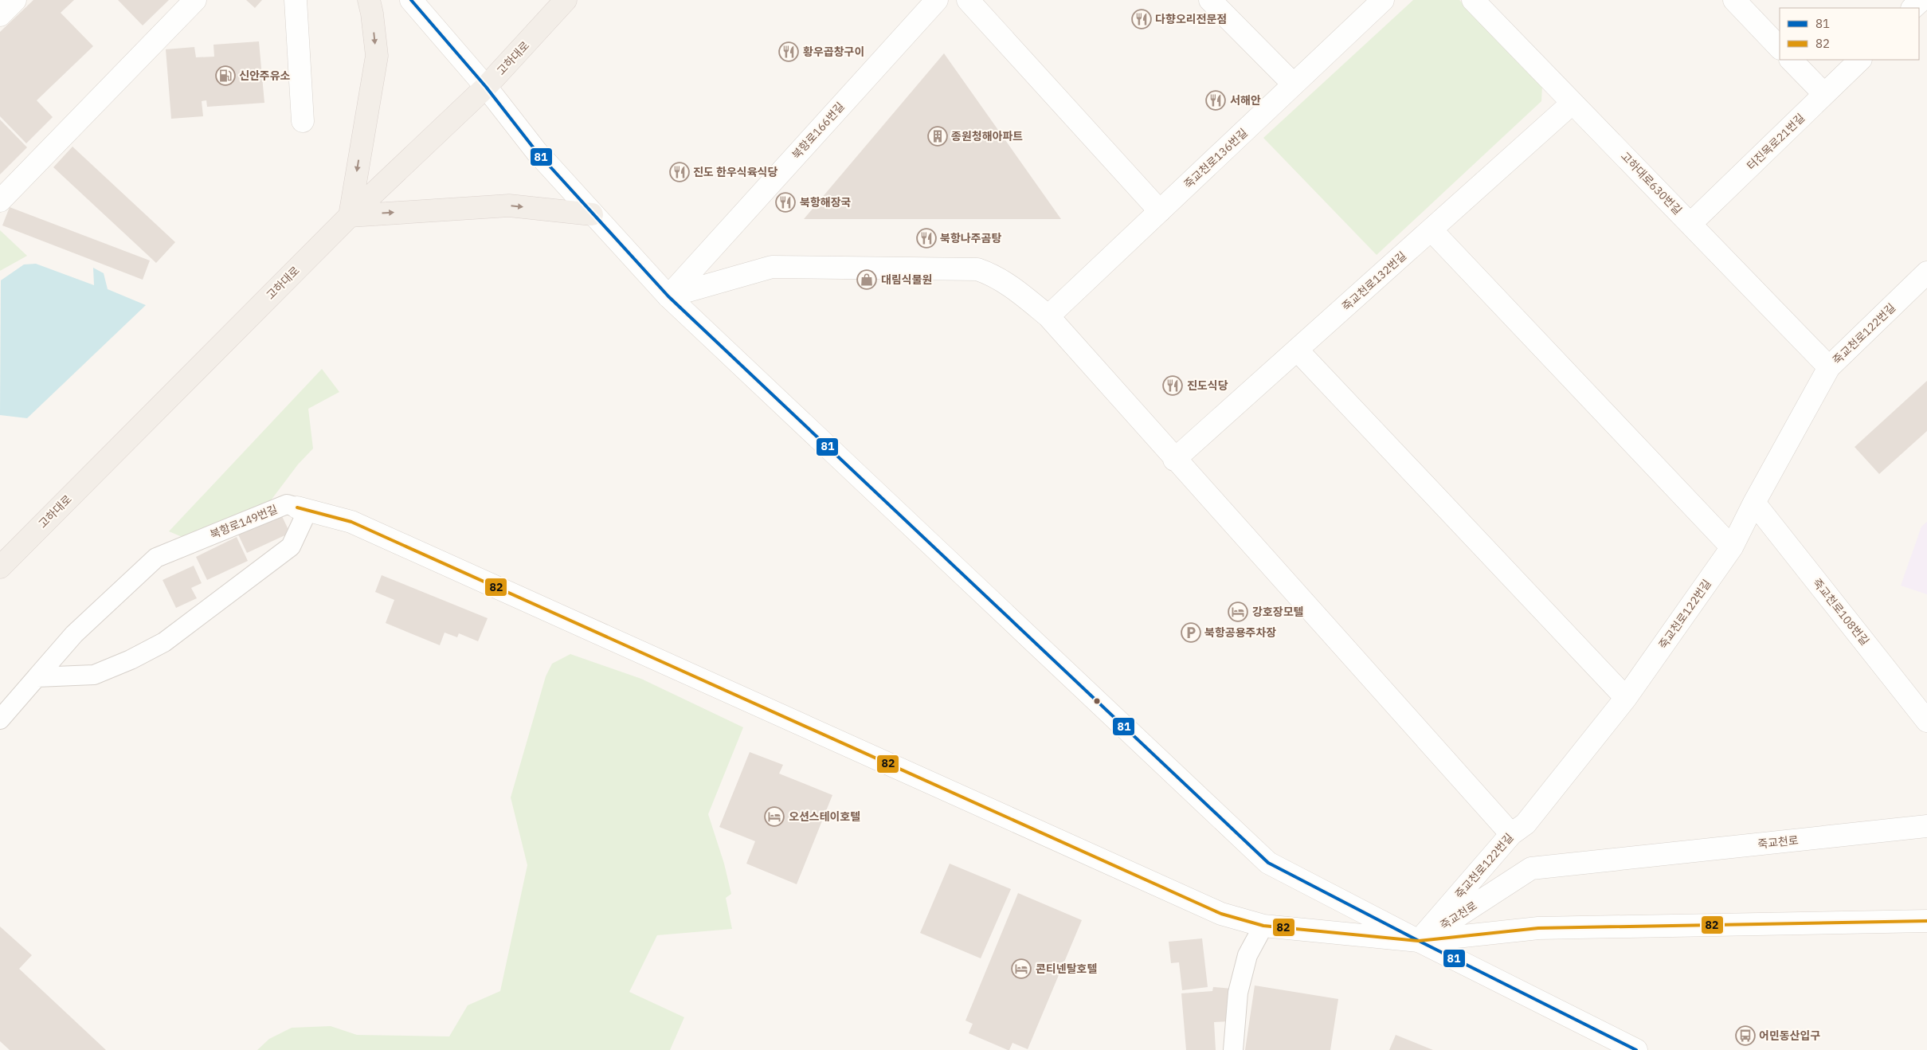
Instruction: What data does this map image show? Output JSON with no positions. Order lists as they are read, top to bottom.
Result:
{
  "streets": {
    "main road": ["고하대로"],
    "street": [
      "북항로166번길",
      "터진목로21번길",
      "죽교천로136번길",
      "고하대로630번길",
      "죽교천로132번길",
      "죽교천로122번길",
      "북항로149번길",
      "죽교천로108번길",
      "죽교천로"
    ]
  },
  "crossings": [
    ["터진목로21번길", "고하대로630번길"],
    ["고하대로630번길", "죽교천로132번길"],
    ["고하대로630번길", "죽교천로122번길"],
    ["죽교천로122번길", "북항로149번길"],
    ["죽교천로122번길", "죽교천로108번길"],
    ["죽교천로122번길", "죽교천로"],
    ["북항로149번길", "죽교천로"]
  ],
  "places": {
    "restaurant": [
      "다향오리전문점",
      "황우곱창구이",
      "서해안",
      "진도 한우식육식당",
      "북항해장국",
      "북항나주곰탕",
      "진도식당"
    ],
    "fuel station": ["신안주유소"],
    "building": ["종원청해아파트"],
    "shop": ["대림식물원"],
    "hotel": ["강호장모텔", "오션스테이호텔", "콘티넨탈호텔"],
    "parking": ["북항공용주차장"],
    "bus stop": ["어민동산입구"]
  },
  "lines": ["transit line 81", "transit line 82"],
  "legend": ["81", "82"]
}
